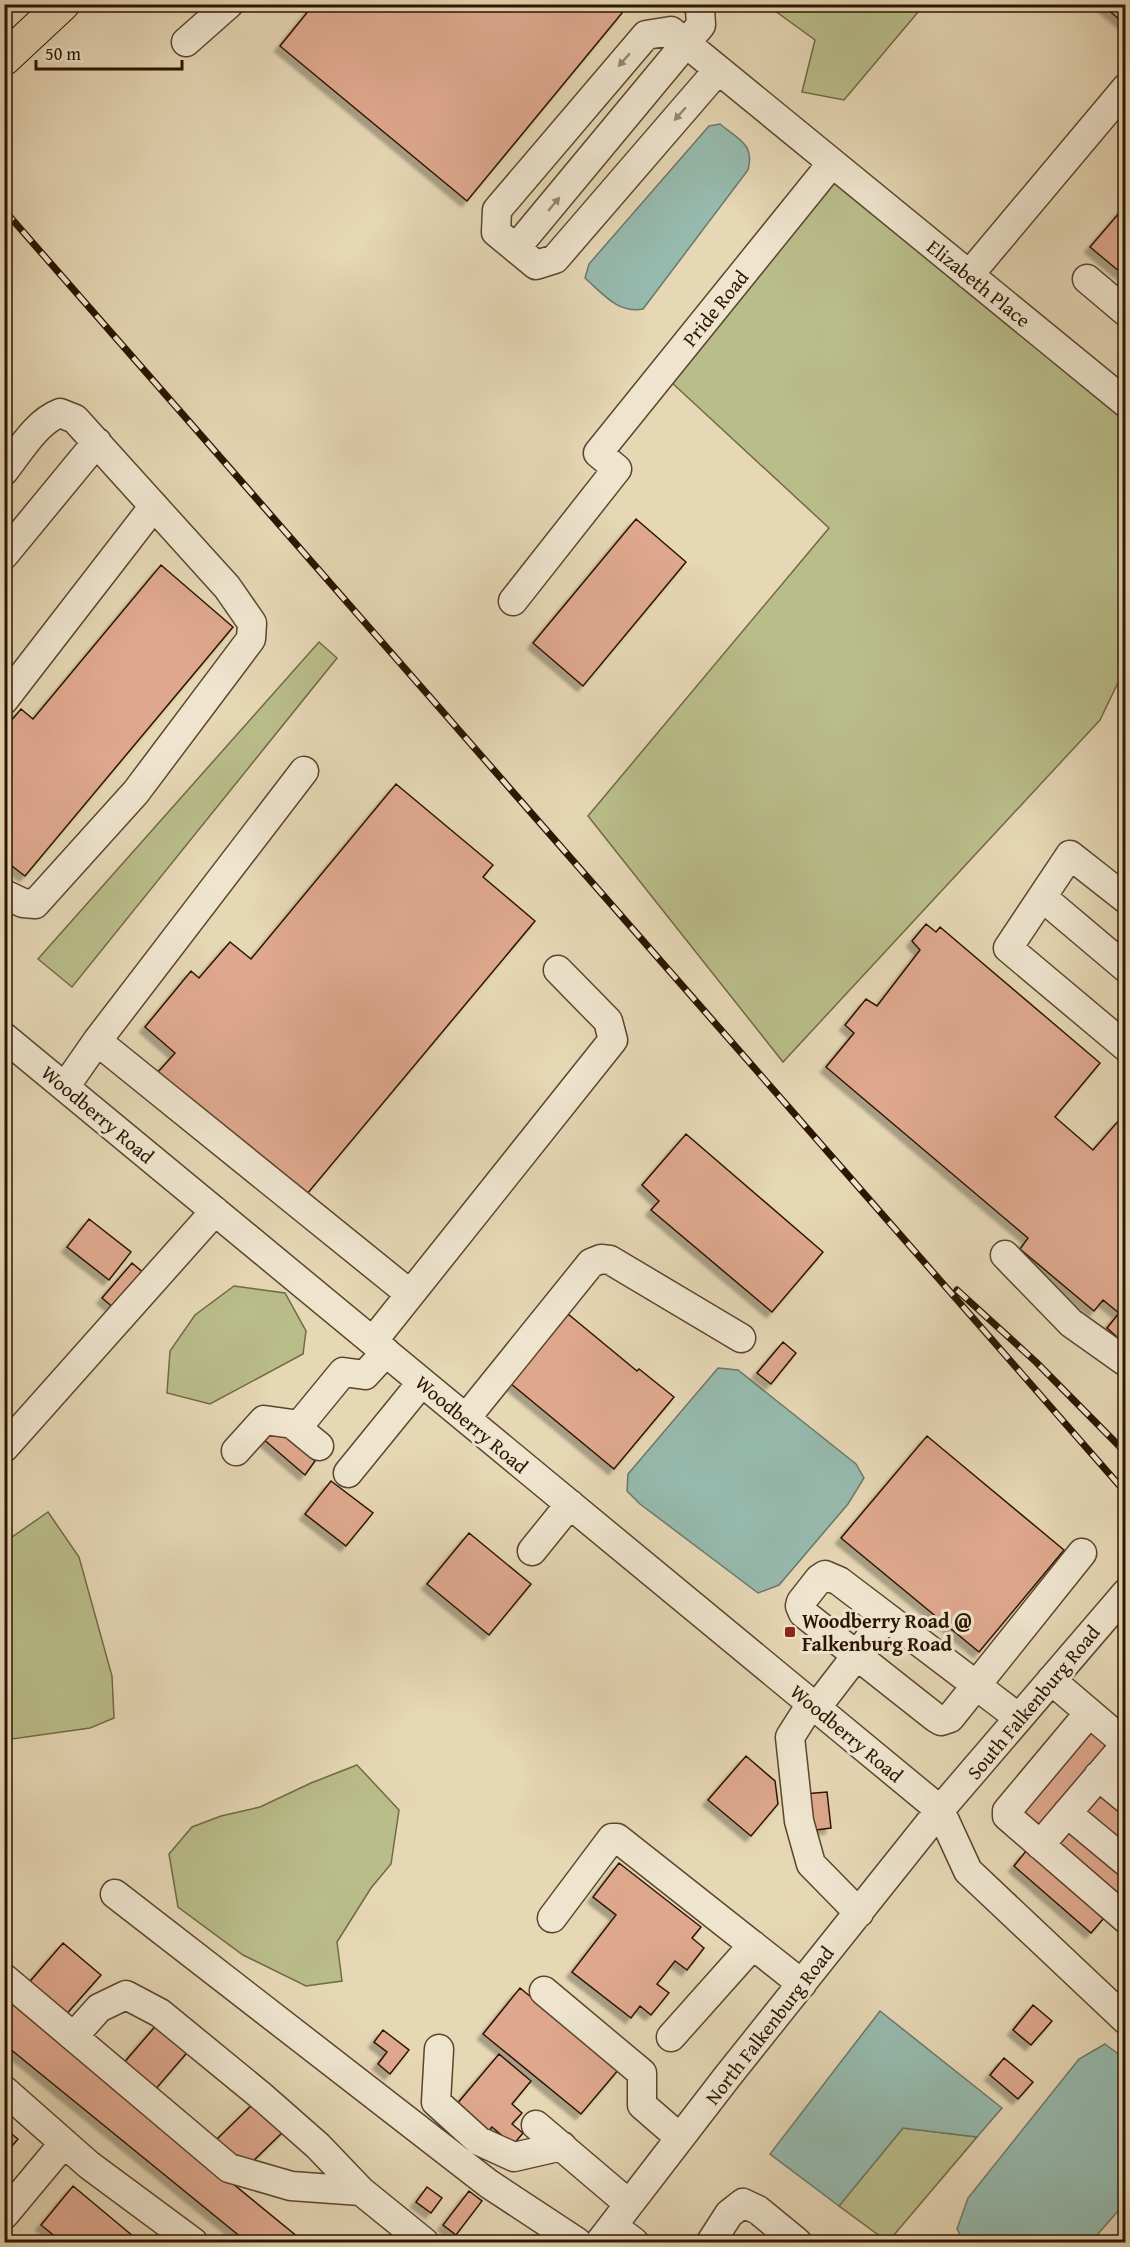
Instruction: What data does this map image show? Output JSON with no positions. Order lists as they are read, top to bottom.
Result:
{
  "streets": {
    "street": [
      "Elizabeth Place",
      "Pride Road",
      "Woodberry Road",
      "South Falkenburg Road",
      "North Falkenburg Road"
    ]
  },
  "crossings": [
    ["Elizabeth Place", "Pride Road"],
    ["Woodberry Road", "South Falkenburg Road"],
    ["Woodberry Road", "North Falkenburg Road"],
    ["South Falkenburg Road", "North Falkenburg Road"]
  ],
  "places": {
    "transit": ["Woodberry Road @ Falkenburg Road"]
  },
  "scale_bar": "50 m"
}
